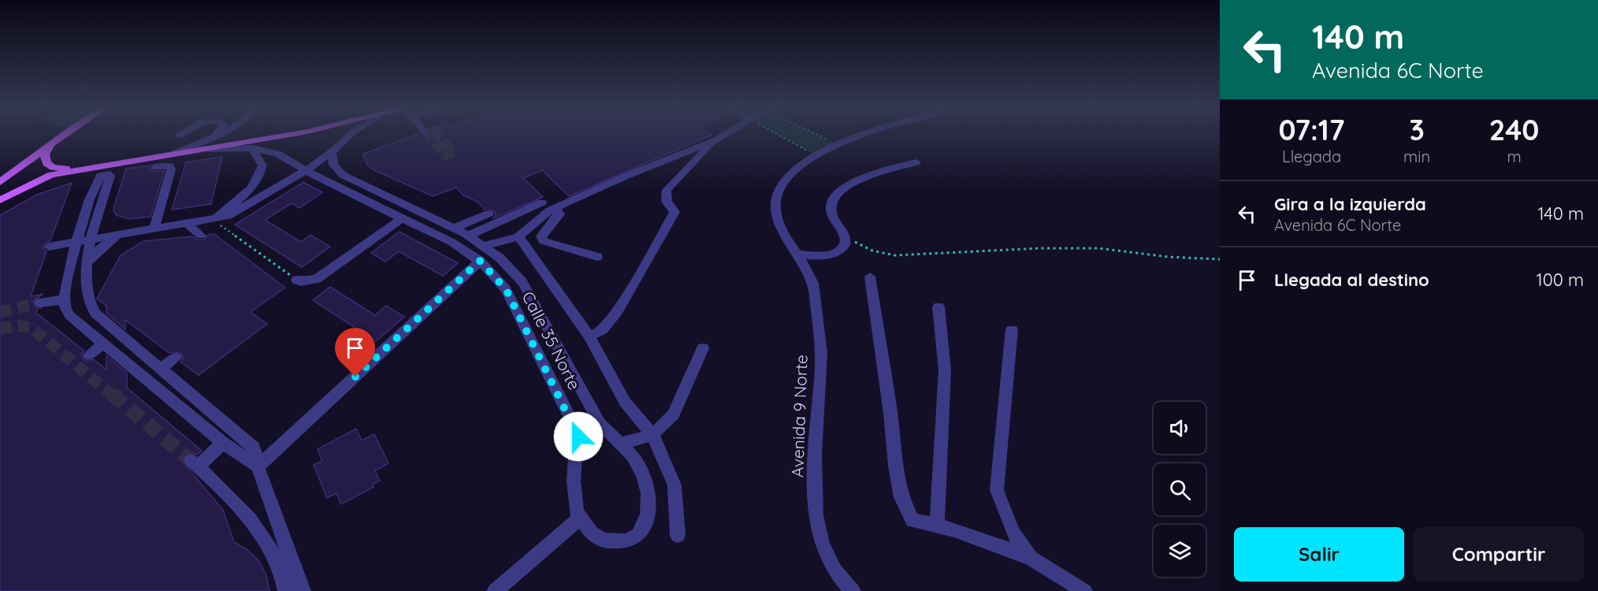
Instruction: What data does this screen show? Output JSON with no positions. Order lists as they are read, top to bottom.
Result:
{
  "streets": {
    "street": ["Calle 35 Norte", "Avenida 9 Norte"]
  },
  "page": {
    "turn": ["140 m", "Avenida 6C Norte"],
    "eta": [
      "07:17",
      "Llegada",
      "3",
      "min",
      "240",
      "m"
    ],
    "list": [
      {
        "name": "Gira a la izquierda",
        "note": "Avenida 6C Norte",
        "value": "140 m"
      },
      {
        "name": "Llegada al destino",
        "value": "100 m"
      }
    ],
    "buttons": ["Salir", "Compartir"]
  }
}
